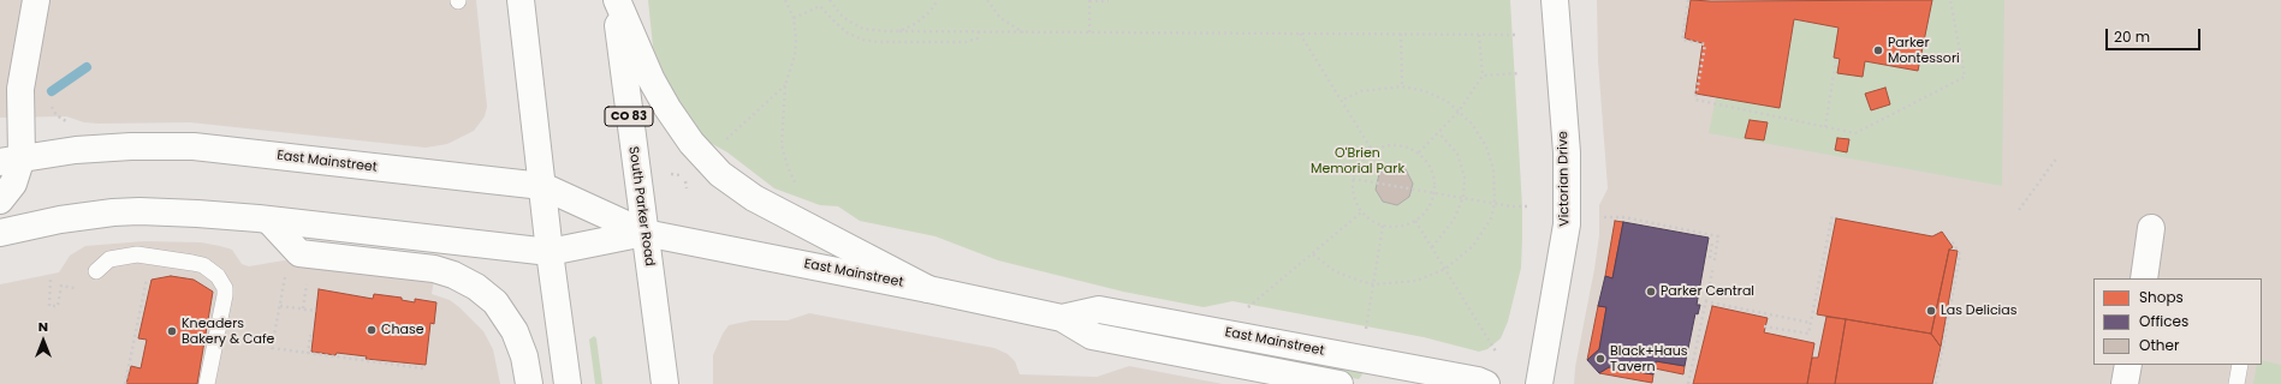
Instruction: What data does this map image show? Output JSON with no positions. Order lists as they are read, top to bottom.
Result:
{
  "streets": {
    "main road": [
      "CO 83",
      "East Mainstreet",
      "Victorian Drive",
      "South Parker Road"
    ]
  },
  "crossings": [
    ["East Mainstreet", "South Parker Road"]
  ],
  "parks": ["O'Brien Memorial Park"],
  "places": [
    "Parker Montessori",
    "Parker Central",
    "Las Delicias",
    "Chase",
    "Kneaders Bakery & Cafe",
    "Black+Haus Tavern"
  ],
  "legend": ["Shops", "Offices", "Other"],
  "scale_bar": "20 m",
  "north": "top"
}
